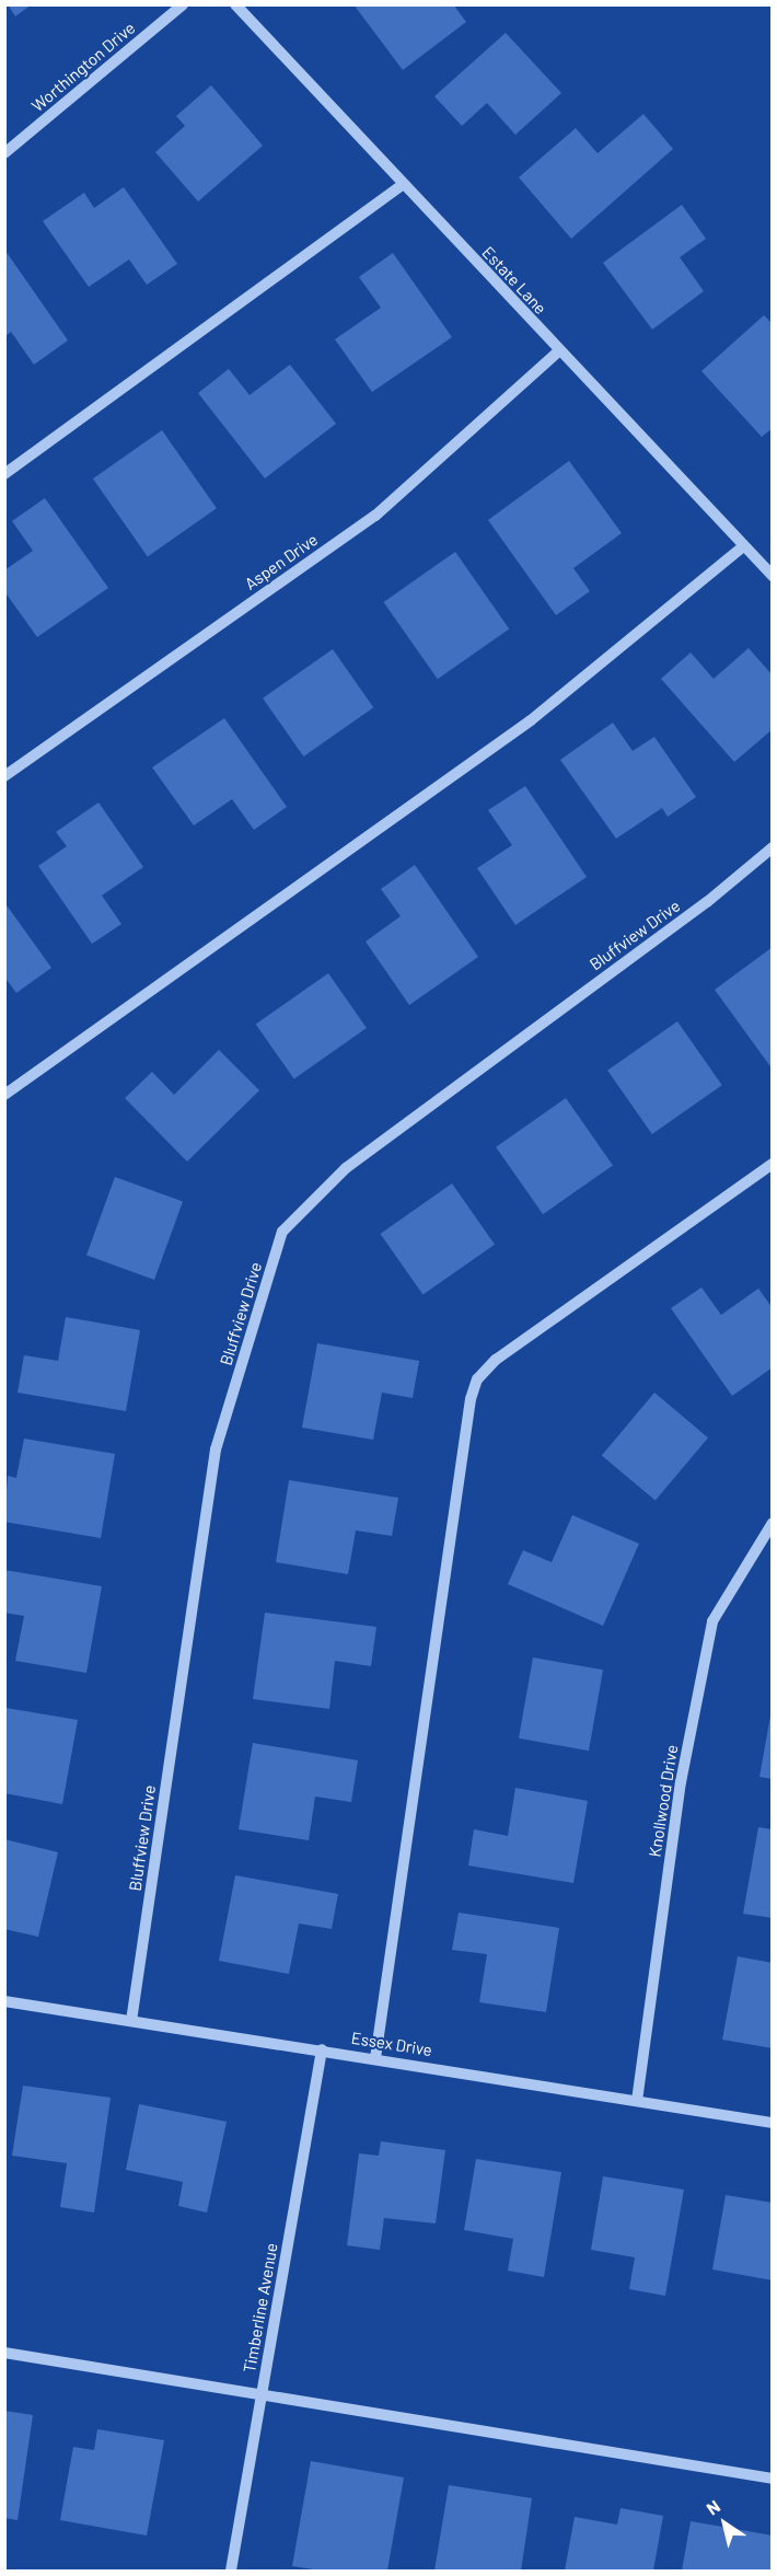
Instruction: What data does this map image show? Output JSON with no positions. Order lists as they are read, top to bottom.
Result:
{
  "streets": {
    "street": [
      "Worthington Drive",
      "Estate Lane",
      "Aspen Drive",
      "Bluffview Drive",
      "Knollwood Drive",
      "Essex Drive",
      "Timberline Avenue"
    ]
  },
  "crossings": [
    ["Estate Lane", "Aspen Drive"],
    ["Bluffview Drive", "Essex Drive"],
    ["Knollwood Drive", "Essex Drive"],
    ["Essex Drive", "Timberline Avenue"]
  ],
  "north": "top left"
}
